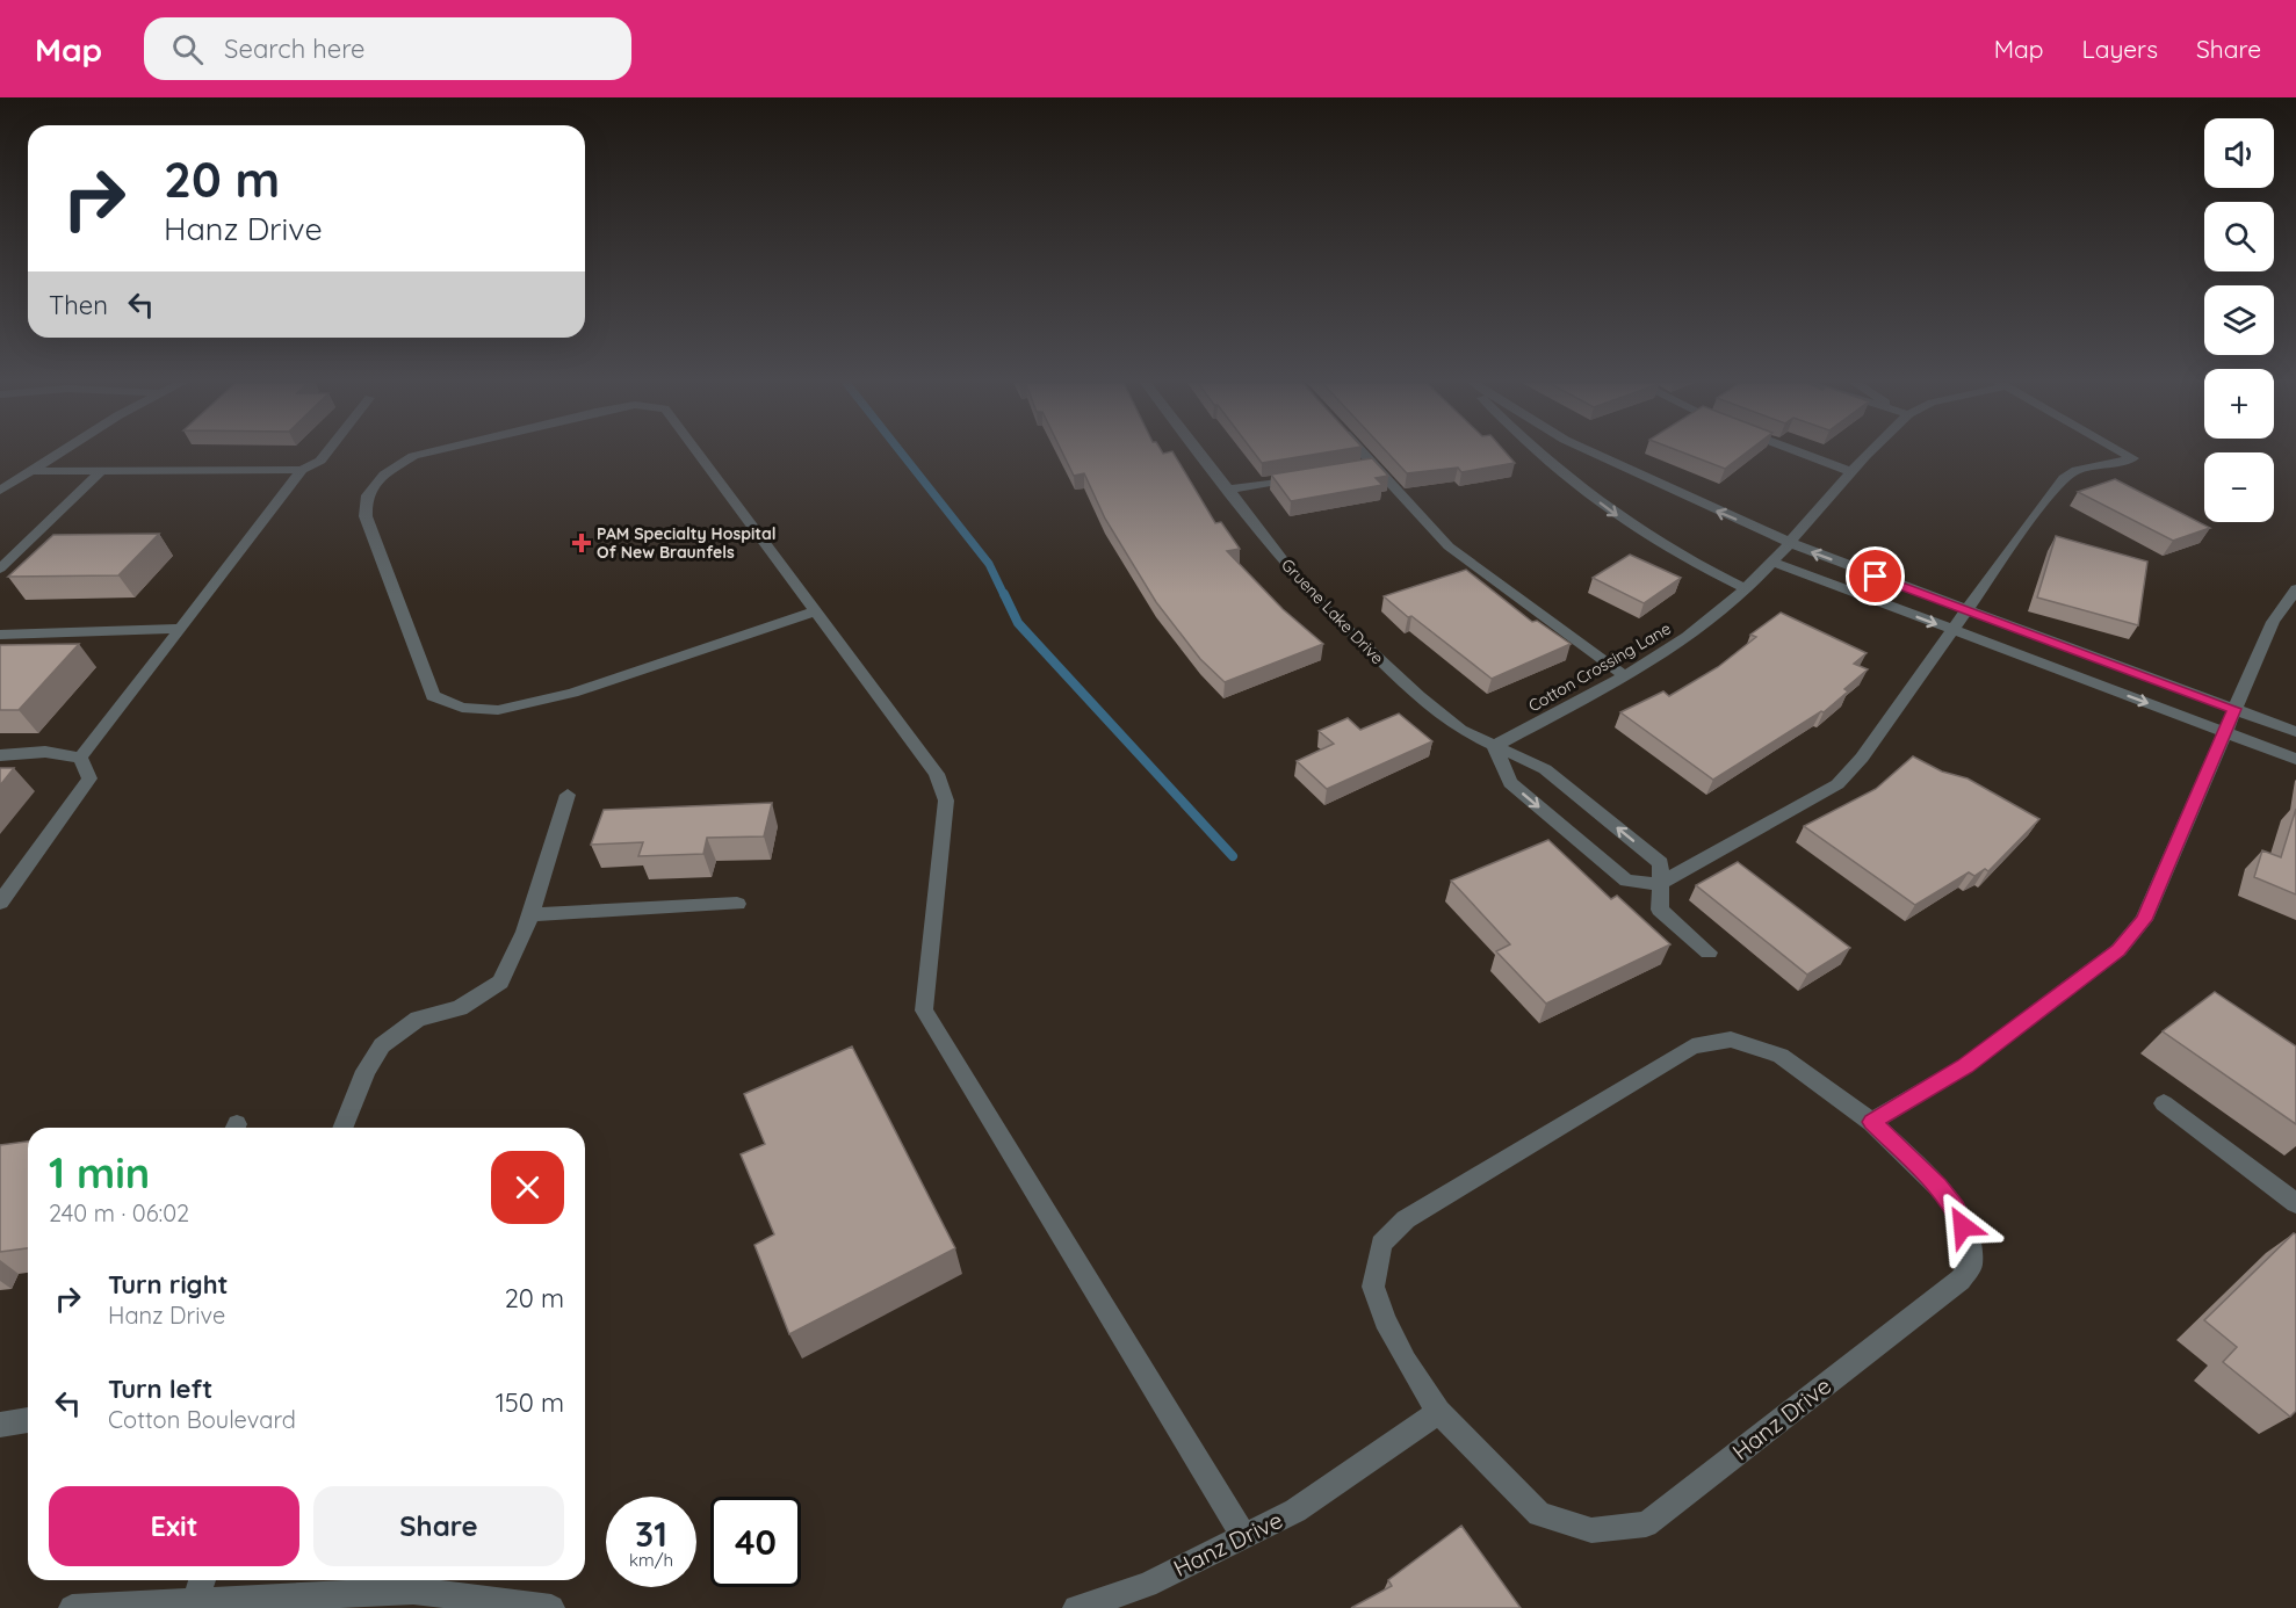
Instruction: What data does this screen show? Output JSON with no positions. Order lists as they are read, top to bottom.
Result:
{
  "streets": {
    "street": ["Gruene Lake Drive", "Cotton Crossing Lane", "Hanz Drive"]
  },
  "crossings": [
    ["Gruene Lake Drive", "Cotton Crossing Lane"]
  ],
  "places": {
    "health": ["PAM Specialty Hospital Of New Braunfels"]
  },
  "page": {
    "header": "Map",
    "search": "Search here",
    "nav": ["Map", "Layers", "Share"],
    "map_buttons": ["+", "−"],
    "turn": ["20 m", "Hanz Drive"],
    "then": "Then",
    "heading": ["1 min", "240 m · 06:02"],
    "list": [
      {
        "name": "Turn right",
        "note": "Hanz Drive",
        "value": "20 m"
      },
      {
        "name": "Turn left",
        "note": "Cotton Boulevard",
        "value": "150 m"
      }
    ],
    "buttons": ["Exit", "Share"],
    "speed": "31 km/h",
    "limit": "40"
  }
}
